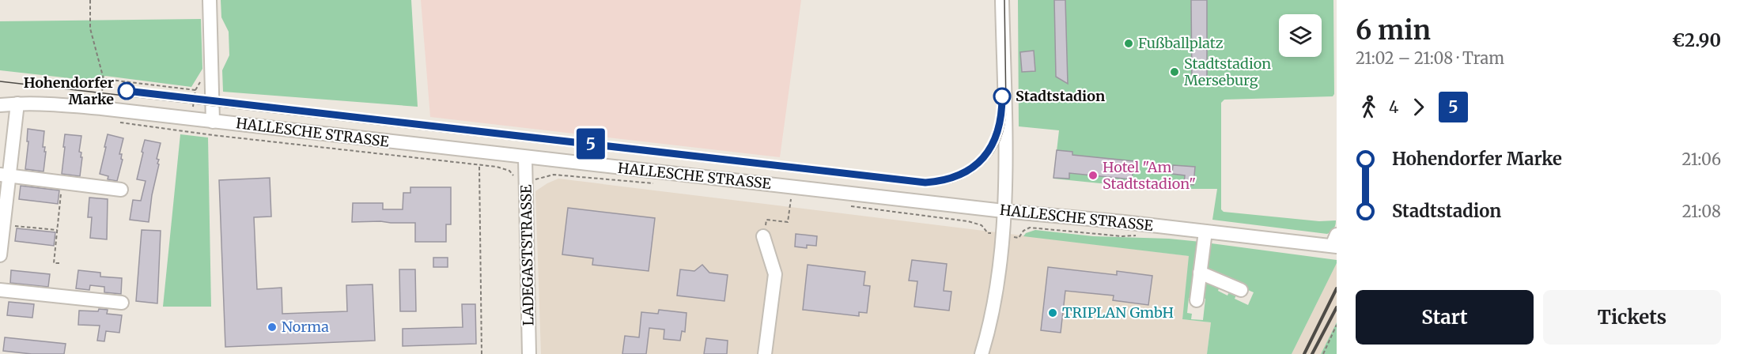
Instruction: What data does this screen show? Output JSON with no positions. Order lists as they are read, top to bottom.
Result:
{
  "streets": {
    "street": ["HALLESCHE STRASSE", "LADEGASTSTRASSE"]
  },
  "crossings": [
    ["HALLESCHE STRASSE", "LADEGASTSTRASSE"]
  ],
  "places": [
    "Fußballplatz",
    "Stadtstadion Merseburg",
    "Hohendorfer Marke",
    "Stadtstadion",
    "Hotel \"Am Stadtstadion\"",
    "TRIPLAN GmbH",
    "Norma"
  ],
  "lines": ["tram line 5"],
  "page": {
    "on_map": "5",
    "heading": ["6 min", "21:02 – 21:08 · Tram", "€2.90"],
    "legs": ["4", "5"],
    "list": [
      {
        "name": "Hohendorfer Marke",
        "value": "21:06"
      },
      {
        "name": "Stadtstadion",
        "value": "21:08"
      }
    ],
    "buttons": ["Start", "Tickets"]
  }
}
